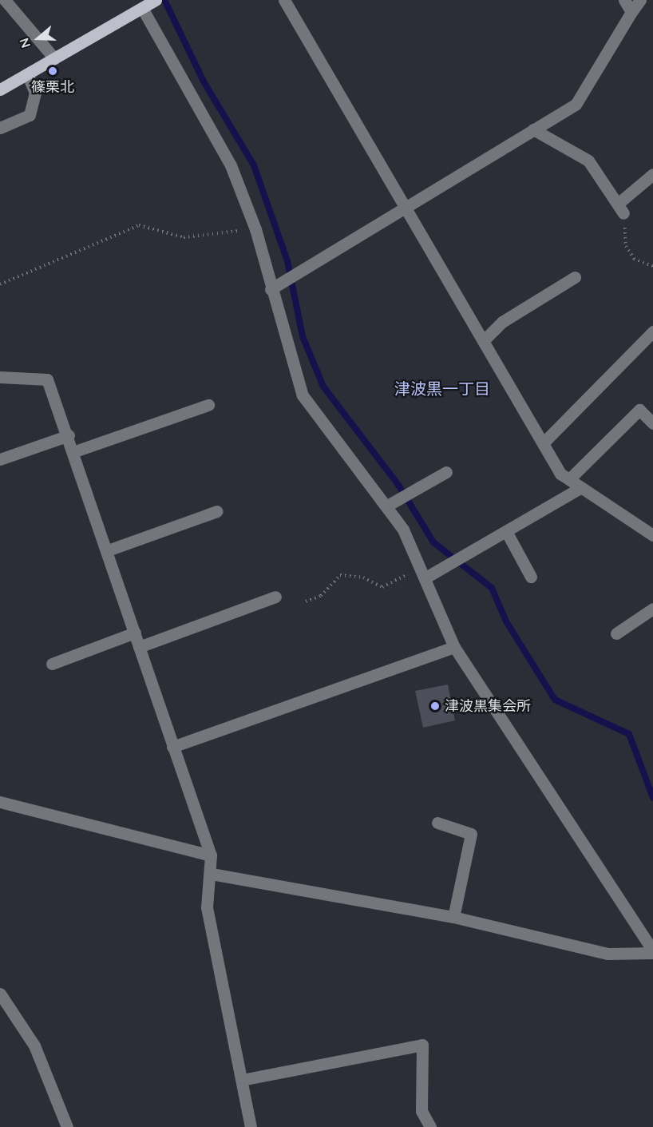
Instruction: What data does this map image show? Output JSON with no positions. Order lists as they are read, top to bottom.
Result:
{
  "districts": ["津波黒一丁目"],
  "places": ["篠栗北", "津波黒集会所"],
  "north": "left"
}
